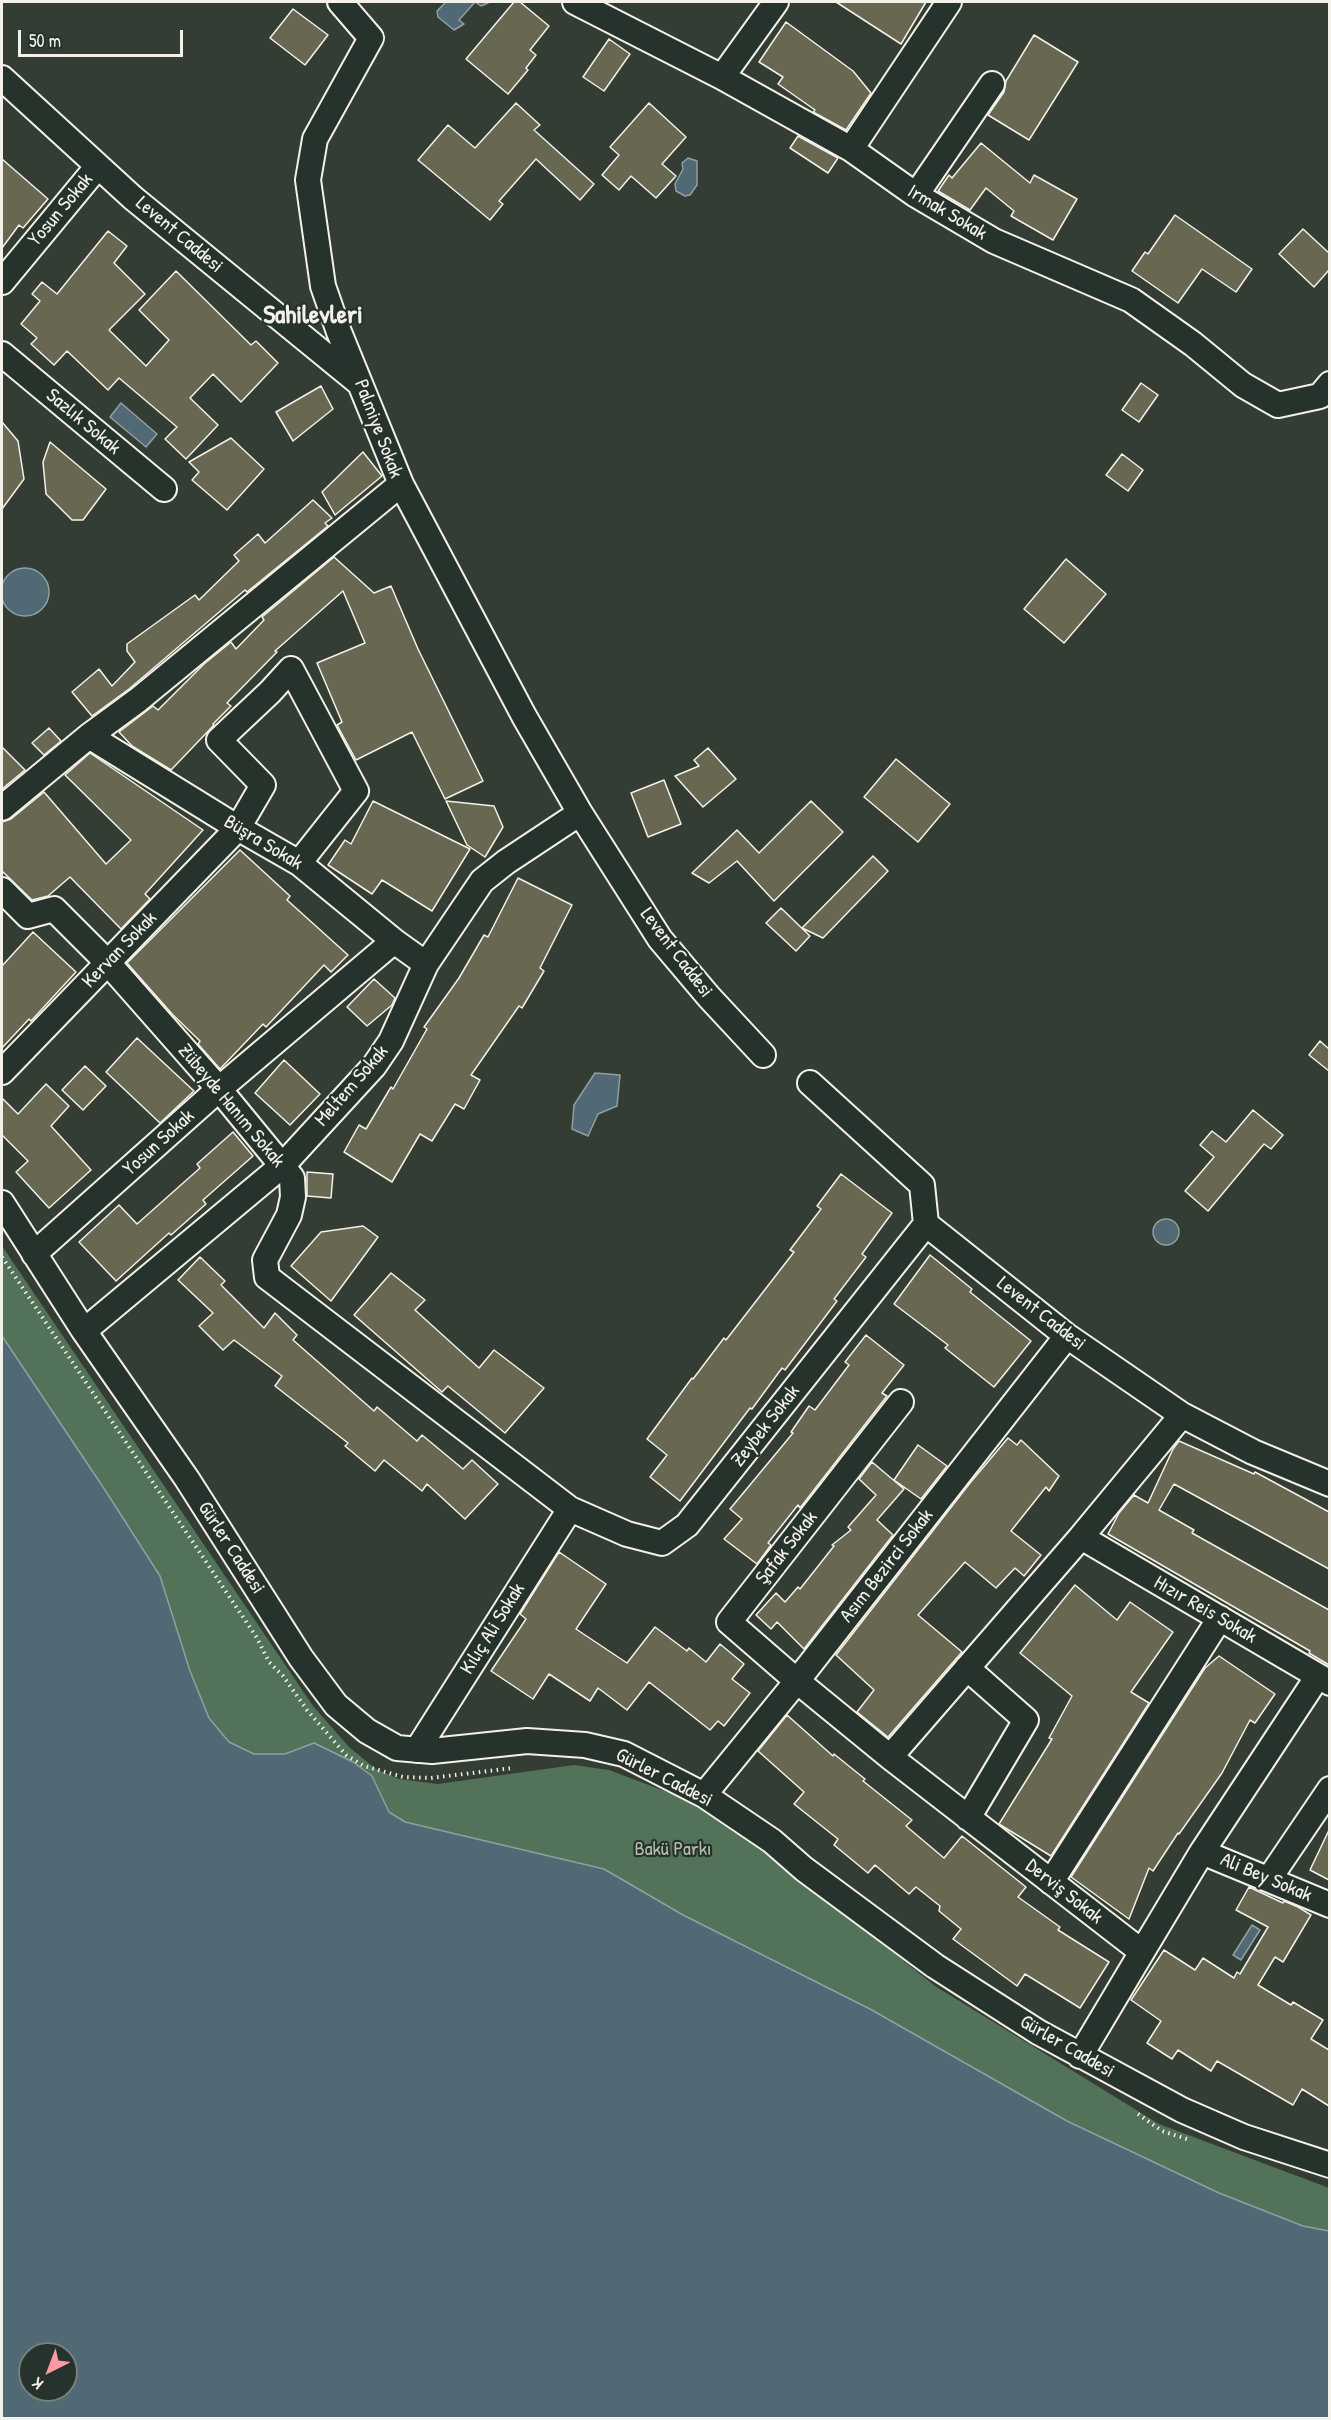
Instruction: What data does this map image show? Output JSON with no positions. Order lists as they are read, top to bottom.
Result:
{
  "streets": {
    "street": [
      "Yosun Sokak",
      "Irmak Sokak",
      "Levent Caddesi",
      "Sazlık Sokak",
      "Palmiye Sokak",
      "Büşra Sokak",
      "Kervan Sokak",
      "Meltem Sokak",
      "Zübeyde Hanım Sokak",
      "Zeybek Sokak",
      "Gürler Caddesi",
      "Şafak Sokak",
      "Asım Bezirci Sokak",
      "Hızır Reis Sokak",
      "Kılıç Ali Sokak",
      "Ali Bey Sokak",
      "Derviş Sokak"
    ]
  },
  "crossings": [
    ["Yosun Sokak", "Levent Caddesi"],
    ["Yosun Sokak", "Büşra Sokak"],
    ["Yosun Sokak", "Zübeyde Hanım Sokak"],
    ["Yosun Sokak", "Gürler Caddesi"],
    ["Levent Caddesi", "Palmiye Sokak"],
    ["Levent Caddesi", "Meltem Sokak"],
    ["Levent Caddesi", "Zeybek Sokak"],
    ["Levent Caddesi", "Asım Bezirci Sokak"],
    ["Palmiye Sokak", "Büşra Sokak"],
    ["Büşra Sokak", "Kervan Sokak"],
    ["Büşra Sokak", "Meltem Sokak"],
    ["Kervan Sokak", "Zübeyde Hanım Sokak"],
    ["Meltem Sokak", "Zübeyde Hanım Sokak"],
    ["Meltem Sokak", "Gürler Caddesi"],
    ["Zübeyde Hanım Sokak", "Zeybek Sokak"],
    ["Zübeyde Hanım Sokak", "Kılıç Ali Sokak"],
    ["Zeybek Sokak", "Kılıç Ali Sokak"],
    ["Gürler Caddesi", "Asım Bezirci Sokak"],
    ["Gürler Caddesi", "Kılıç Ali Sokak"],
    ["Şafak Sokak", "Asım Bezirci Sokak"],
    ["Şafak Sokak", "Derviş Sokak"],
    ["Asım Bezirci Sokak", "Derviş Sokak"]
  ],
  "districts": ["Sahilevleri"],
  "parks": ["Bakü Parkı"],
  "scale_bar": "50 m",
  "north": "bottom left"
}
